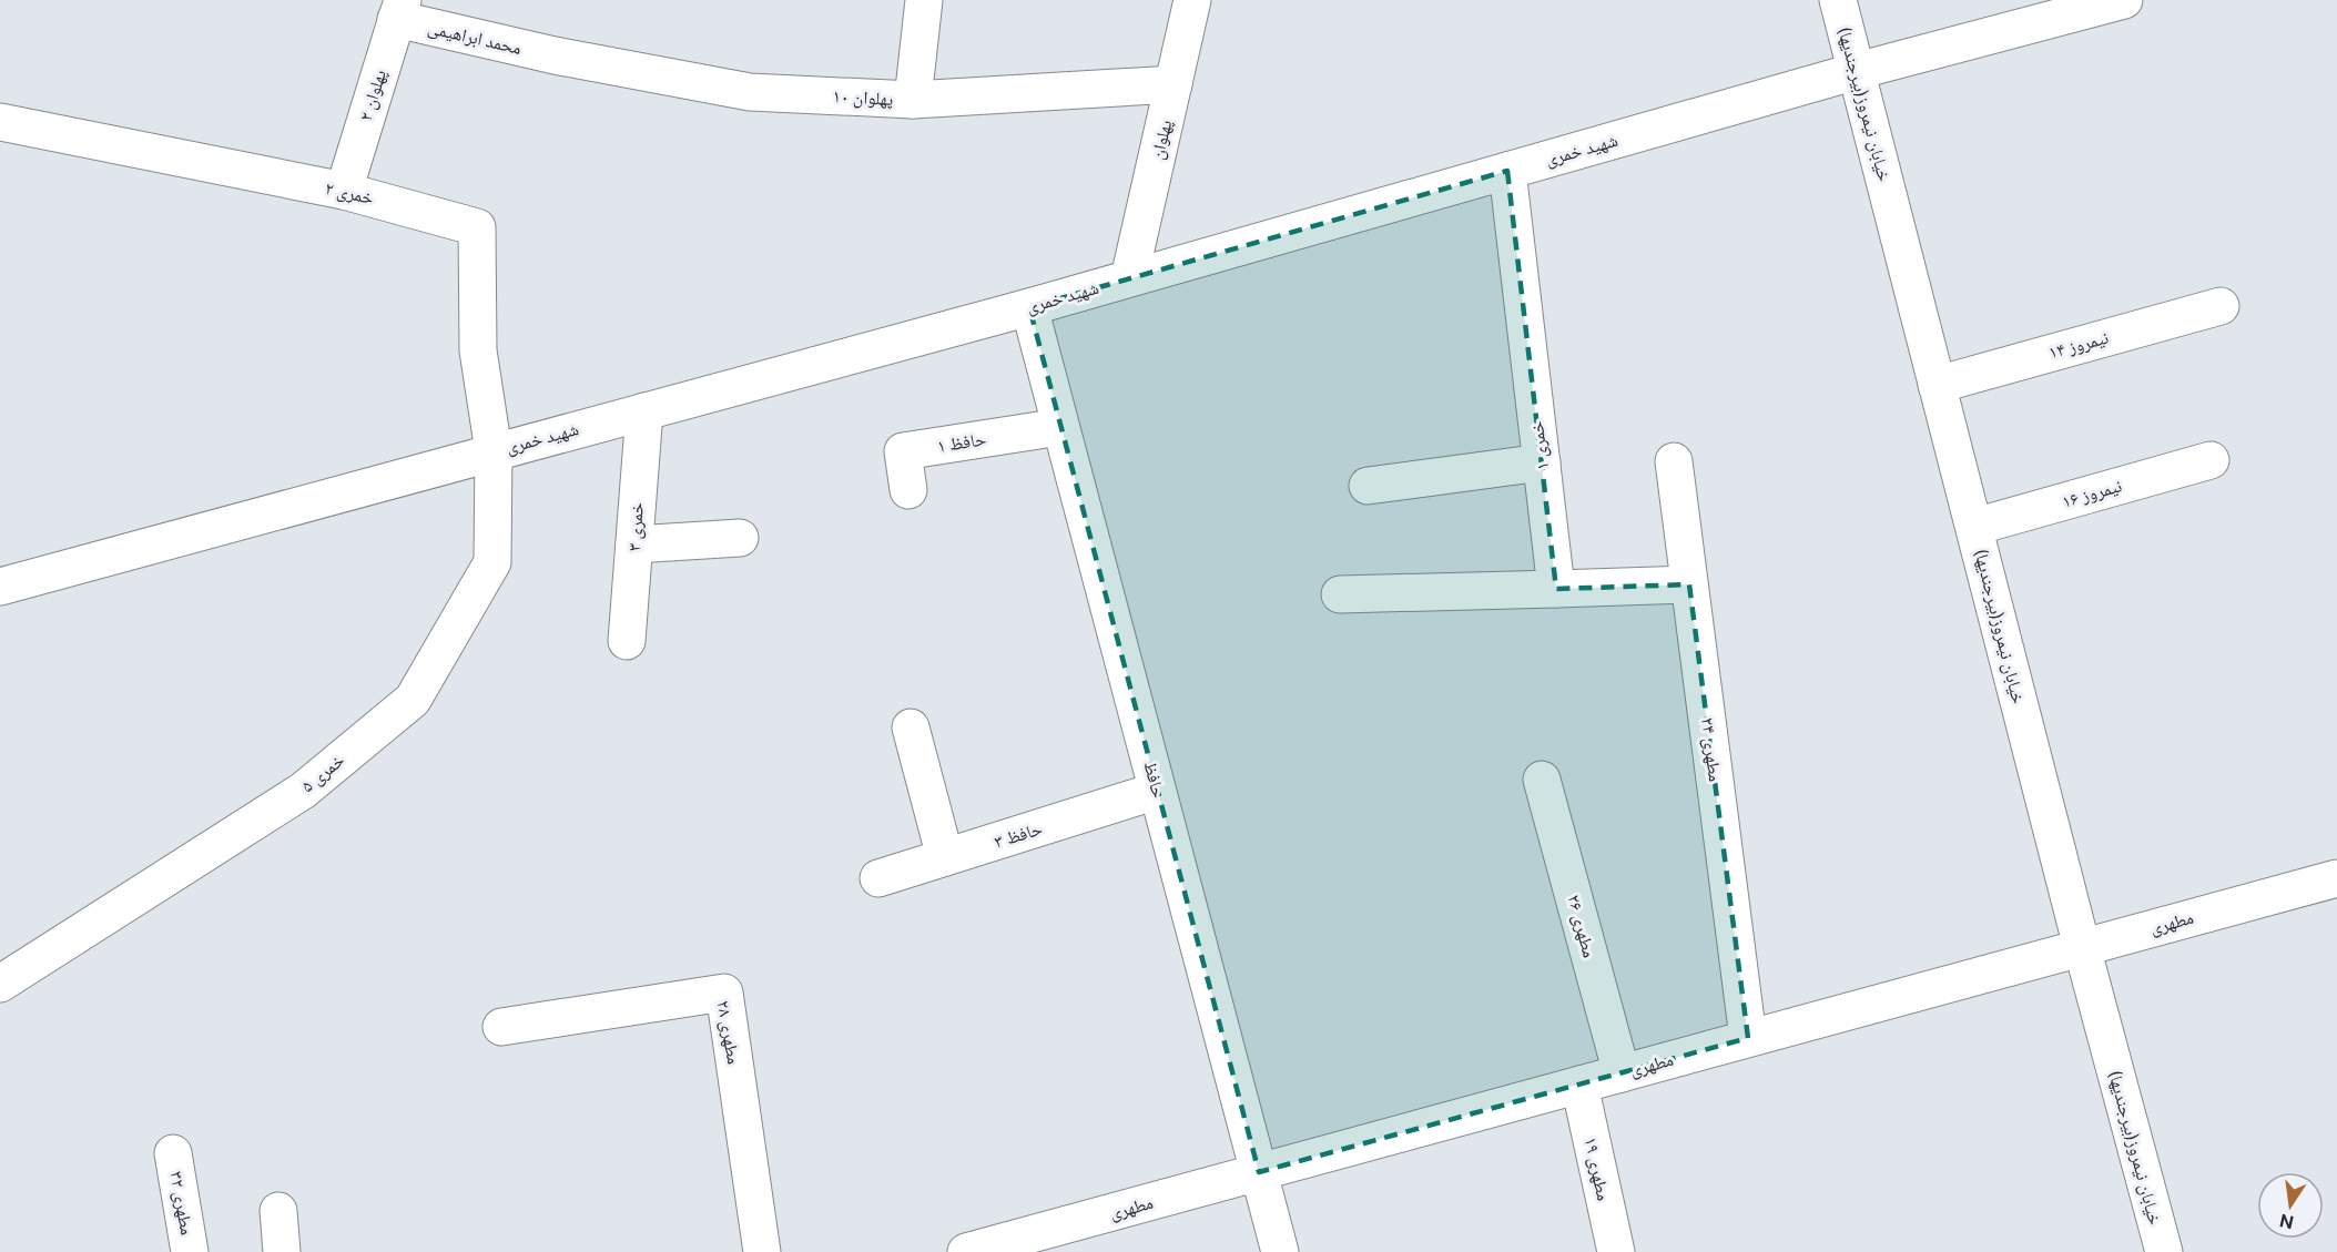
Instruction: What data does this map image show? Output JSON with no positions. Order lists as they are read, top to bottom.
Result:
{
  "streets": {
    "street": [
      "محمد ابراهیمی",
      "پهلوان ۲",
      "پهلوان ۱۰",
      "خیابان نیمروز(بیرجندیها)",
      "پهلوان",
      "شهید خمری",
      "خمری ۲",
      "نیمروز ۱۴",
      "حافظ ۱",
      "خمری ۱",
      "نیمروز ۱۶",
      "خمری ۳",
      "مطهری ۲۴",
      "خمری ۵",
      "حافظ",
      "حافظ ۳",
      "مطهری",
      "مطهری ۲۶",
      "مطهری ۲۸",
      "مطهری ۱۹",
      "مطهری ۳۲"
    ]
  },
  "crossings": [
    ["محمد ابراهیمی", "پهلوان ۲"],
    ["محمد ابراهیمی", "پهلوان ۱۰"],
    ["پهلوان ۲", "خمری ۲"],
    ["پهلوان ۱۰", "پهلوان"],
    ["خیابان نیمروز(بیرجندیها)", "شهید خمری"],
    ["خیابان نیمروز(بیرجندیها)", "نیمروز ۱۴"],
    ["خیابان نیمروز(بیرجندیها)", "نیمروز ۱۶"],
    ["خیابان نیمروز(بیرجندیها)", "مطهری"],
    ["پهلوان", "شهید خمری"],
    ["شهید خمری", "خمری ۲"],
    ["شهید خمری", "خمری ۱"],
    ["شهید خمری", "خمری ۳"],
    ["شهید خمری", "خمری ۵"],
    ["شهید خمری", "حافظ"],
    ["خمری ۲", "خمری ۵"],
    ["حافظ ۱", "حافظ"],
    ["مطهری ۲۴", "مطهری"],
    ["حافظ", "حافظ ۳"],
    ["حافظ", "مطهری"],
    ["مطهری", "مطهری ۲۶"],
    ["مطهری", "مطهری ۱۹"]
  ],
  "north": "bottom"
}
